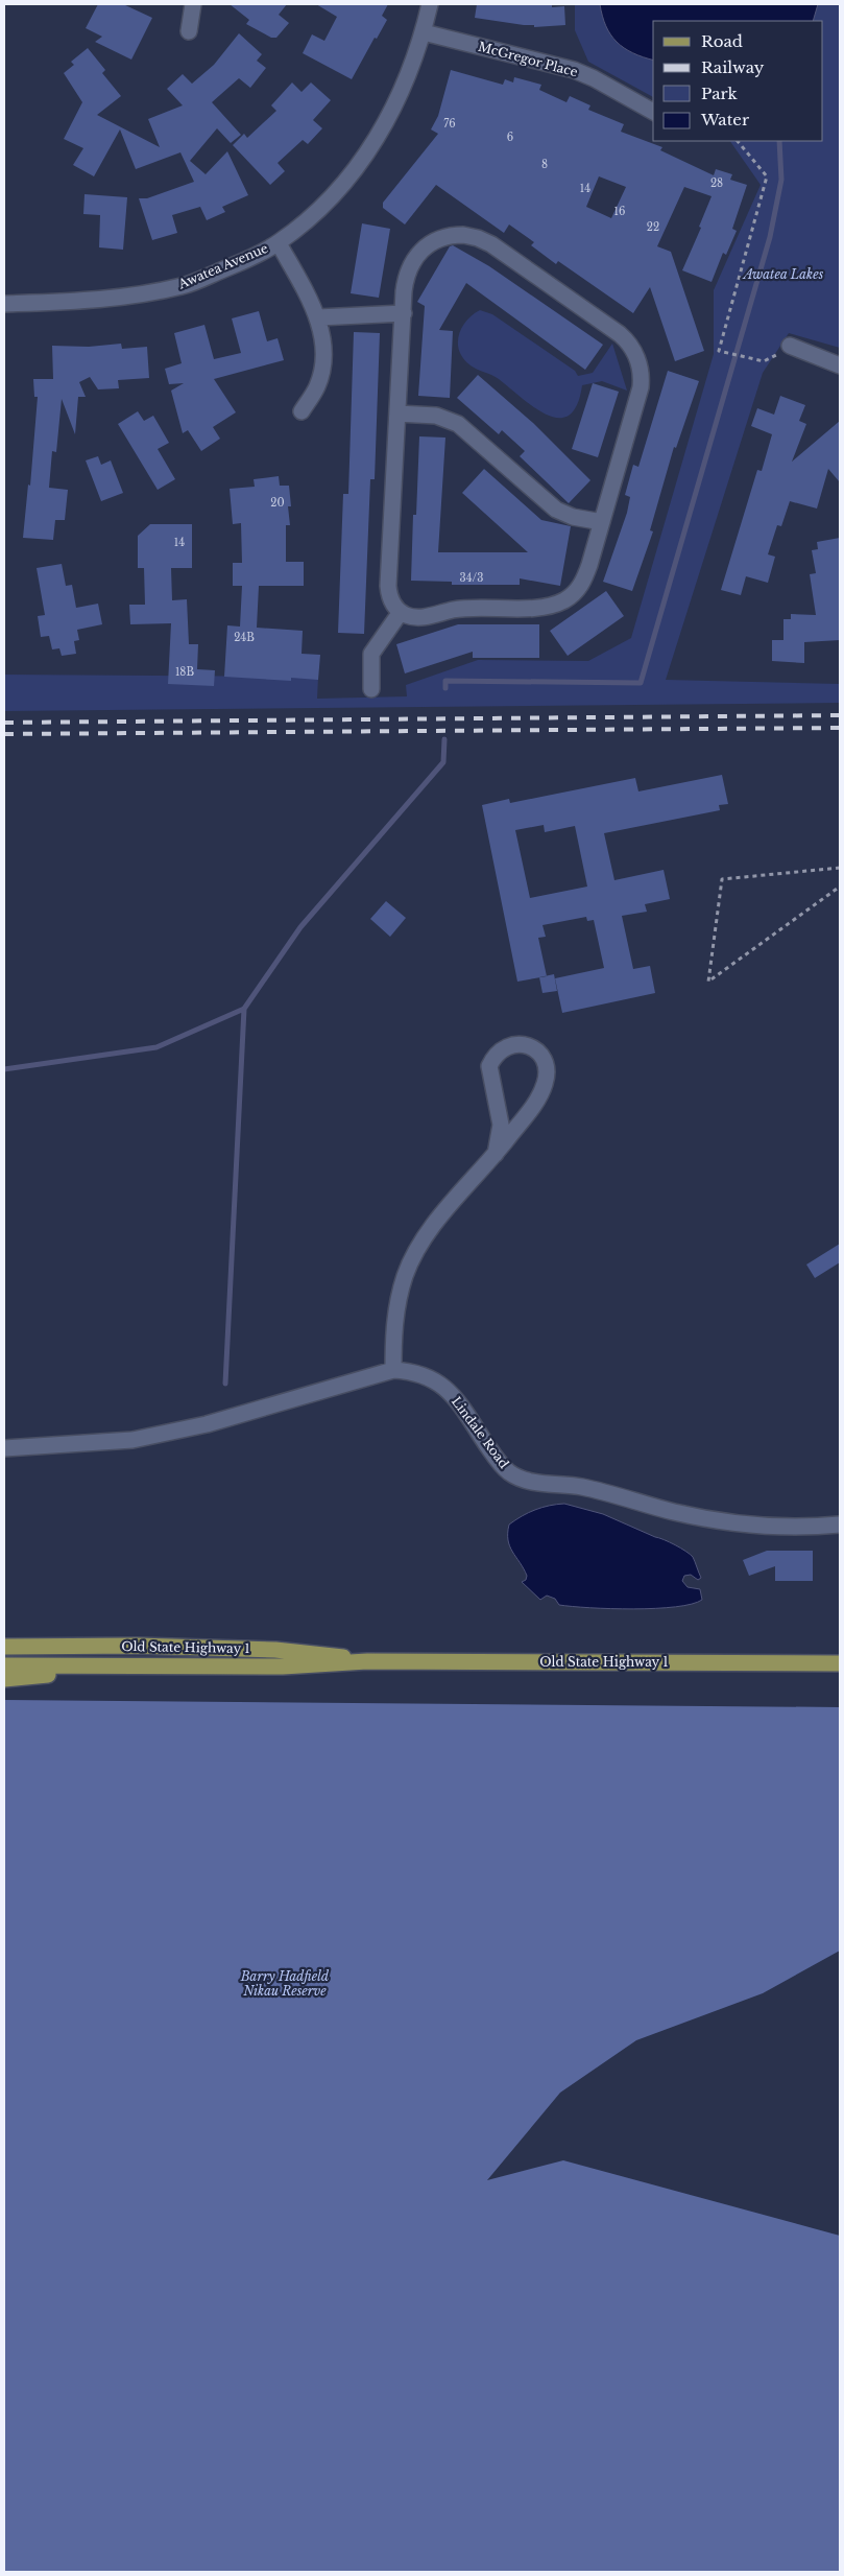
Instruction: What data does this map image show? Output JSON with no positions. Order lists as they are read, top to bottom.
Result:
{
  "streets": {
    "main road": ["Old State Highway 1"],
    "street": ["McGregor Place", "Awatea Avenue", "Lindale Road"]
  },
  "crossings": [
    ["McGregor Place", "Awatea Avenue"]
  ],
  "parks": ["Awatea Lakes", "Barry Hadfield Nikau Reserve"],
  "house_numbers": [
    "76",
    "6",
    "8",
    "28",
    "14",
    "16",
    "22",
    "20",
    "14",
    "34/3",
    "24B",
    "18B"
  ],
  "legend": [
    "Road",
    "Railway",
    "Park",
    "Water"
  ]
}
